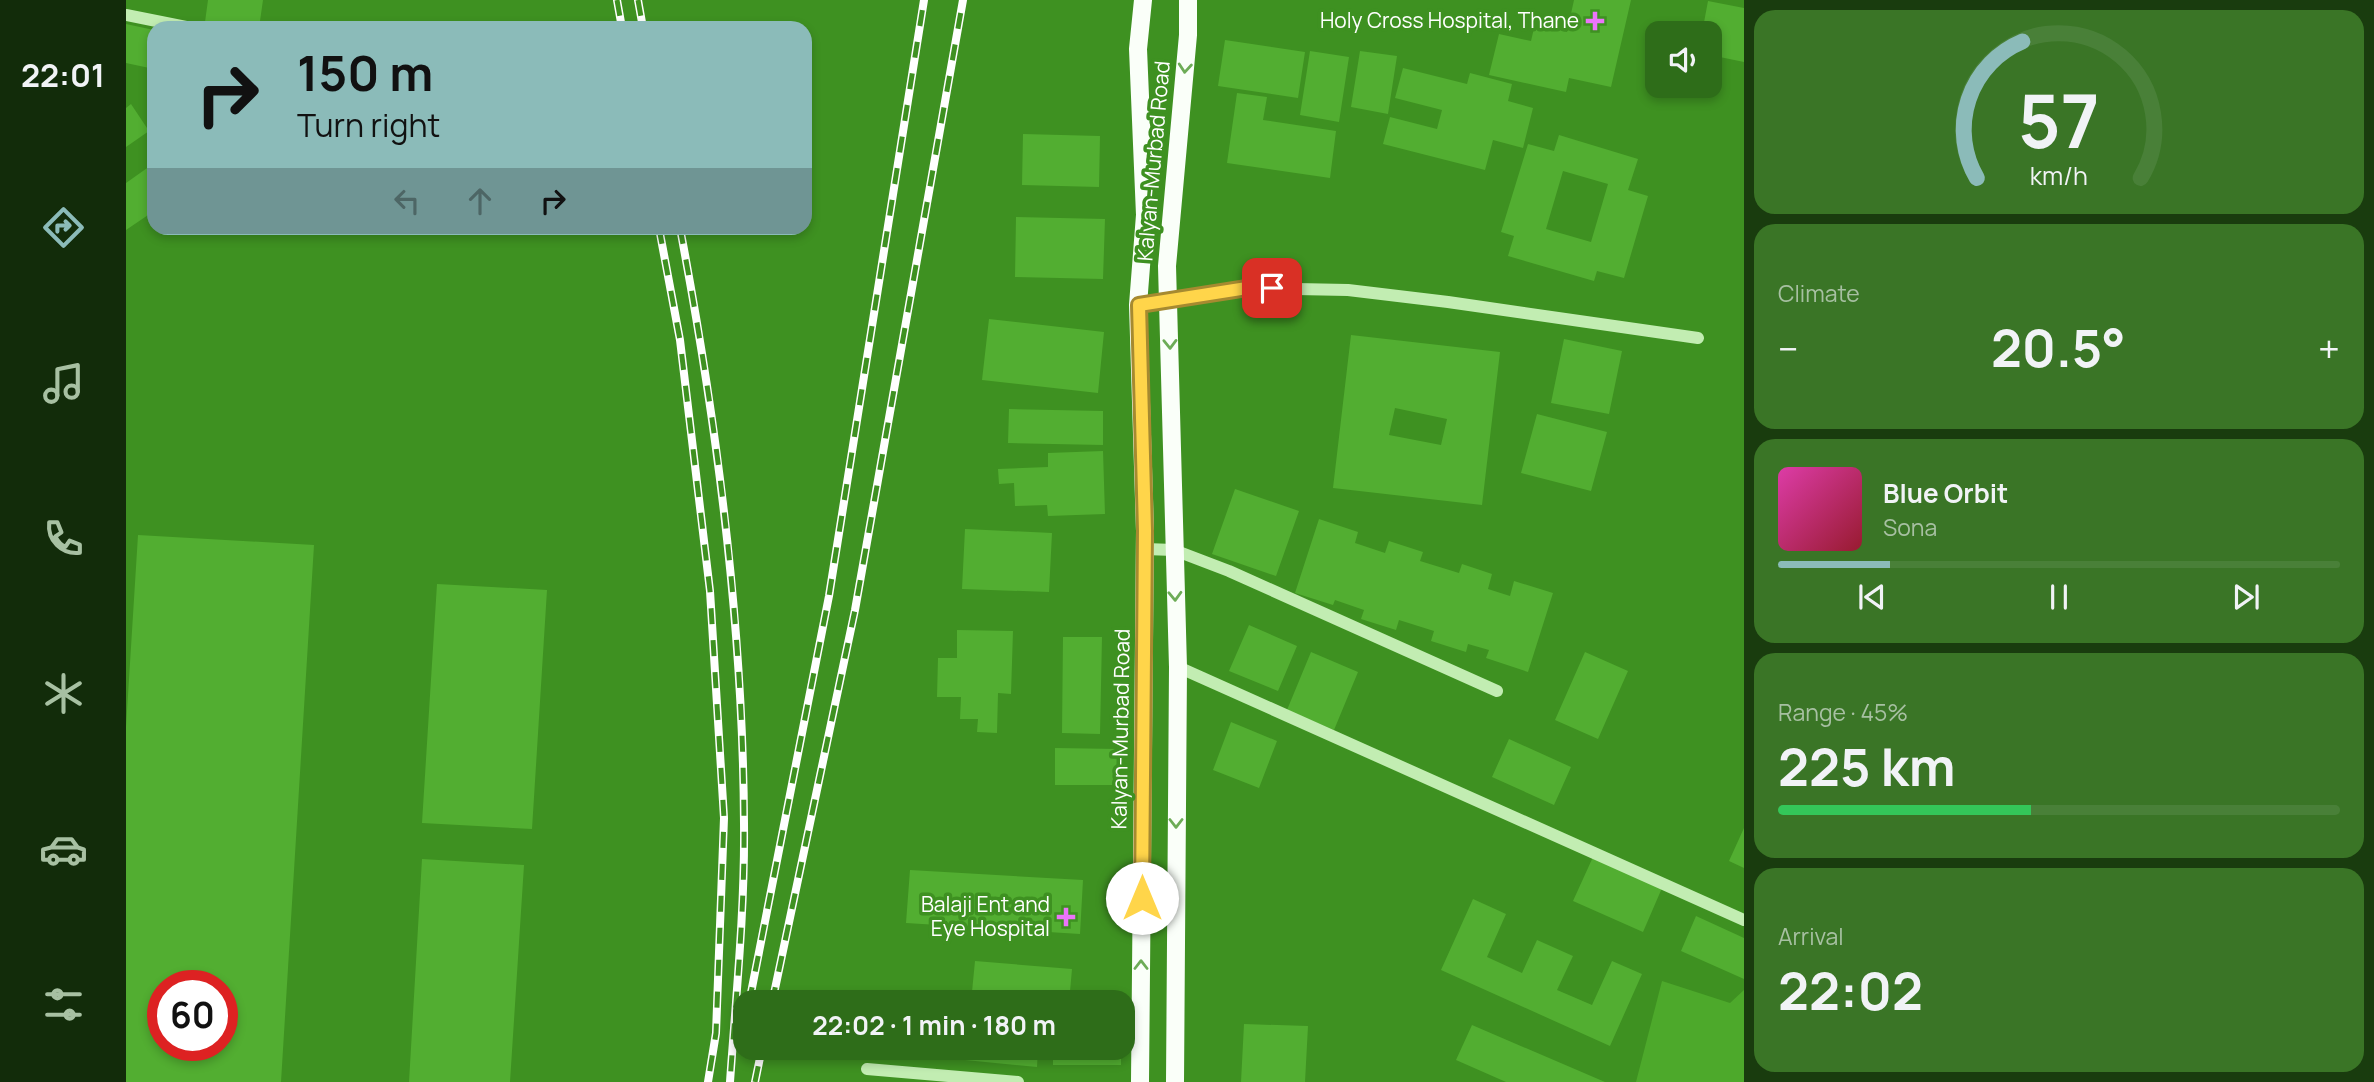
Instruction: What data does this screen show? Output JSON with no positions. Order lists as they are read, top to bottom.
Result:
{
  "streets": {
    "main road": ["Kalyan-Murbad Road"]
  },
  "places": {
    "health": ["Holy Cross Hospital, Thane", "Balaji Ent and Eye Hospital"]
  },
  "page": {
    "tabs": "22:01",
    "turn": ["150 m", "Turn right"],
    "tile": [
      "Climate",
      ["Range · 45%", "225 km"],
      ["Arrival", "22:02"]
    ],
    "heat": ["−", "20.5°", "+"],
    "song": ["Blue Orbit", "Sona"],
    "limit": "60",
    "trip": "22:02 · 1 min · 180 m",
    "gauge": ["57", "km/h"]
  }
}
